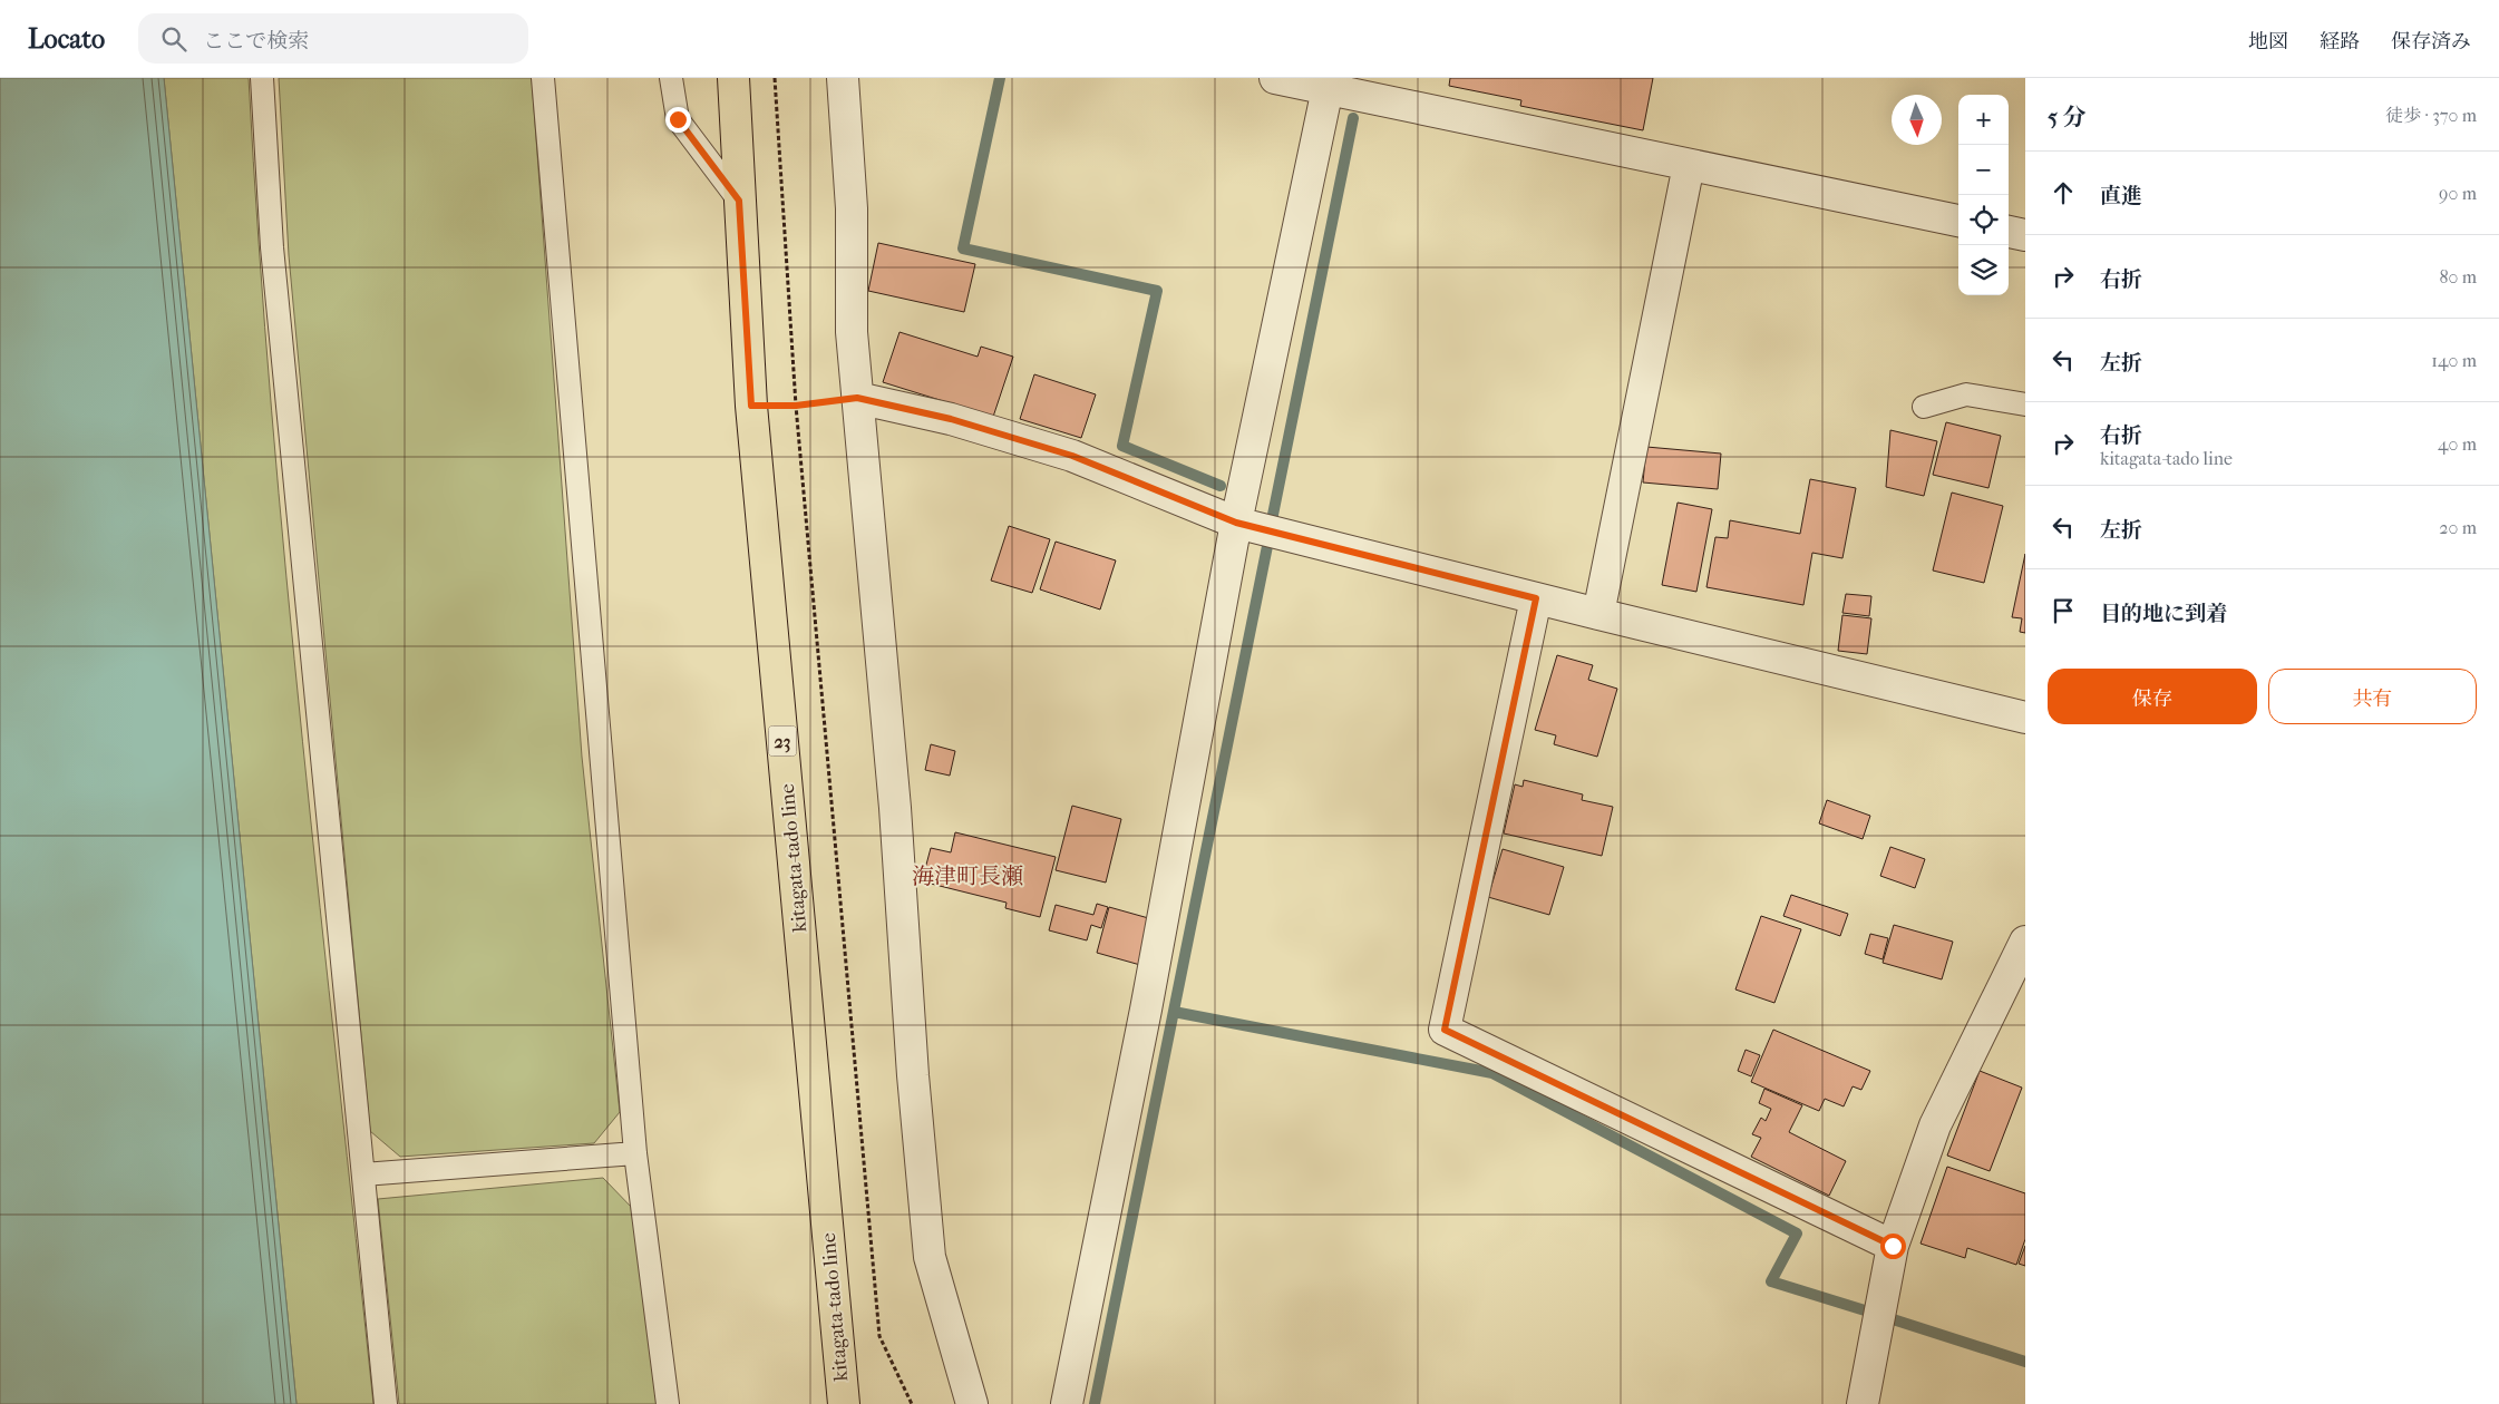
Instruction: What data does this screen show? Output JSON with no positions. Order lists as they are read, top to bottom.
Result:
{
  "streets": {
    "main road": ["23", "kitagata-tado line"]
  },
  "districts": ["海津町長瀬"],
  "north": "bottom",
  "page": {
    "header": "Locato",
    "search": "ここで検索",
    "nav": ["地図", "経路", "保存済み"],
    "heading": ["5 分", "徒歩 · 370 m"],
    "map_buttons": ["+", "−"],
    "list": [
      ["直進", "90 m"],
      ["右折", "80 m"],
      ["左折", "140 m"],
      ["右折", "kitagata-tado line", "40 m"],
      ["左折", "20 m"],
      "目的地に到着"
    ],
    "buttons": ["保存", "共有"]
  }
}
